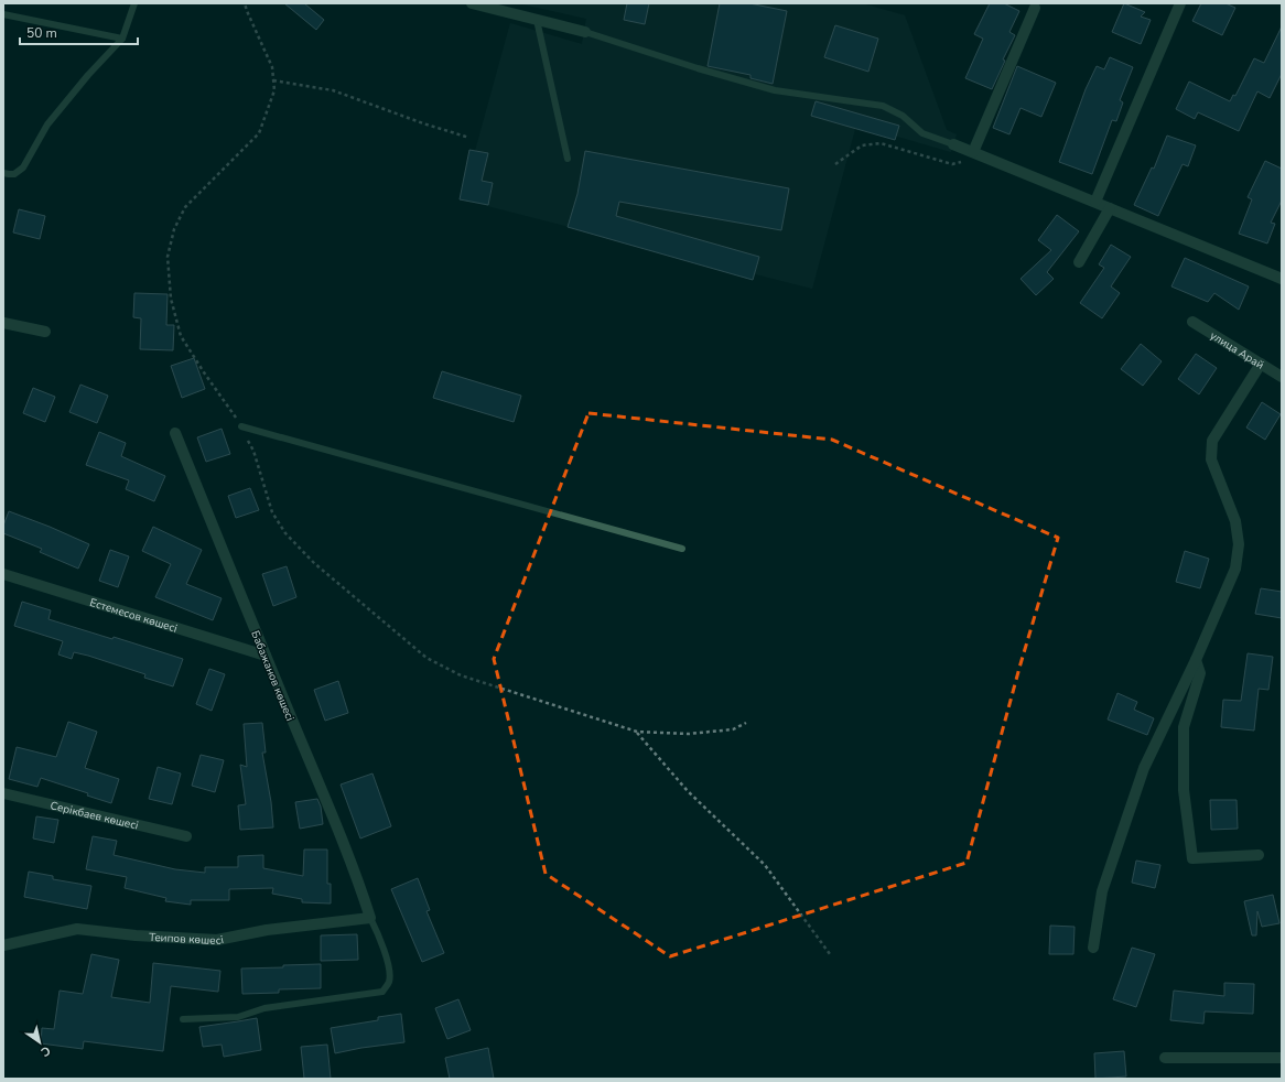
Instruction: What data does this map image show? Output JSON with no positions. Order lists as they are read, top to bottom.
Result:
{
  "streets": {
    "street": [
      "улица Арай",
      "Естемесов көшесі",
      "Бабажанов көшесі",
      "Серікбаев көшесі",
      "Теипов көшесі"
    ]
  },
  "crossings": [
    ["Естемесов көшесі", "Бабажанов көшесі"],
    ["Бабажанов көшесі", "Теипов көшесі"]
  ],
  "scale_bar": "50 m",
  "north": "bottom right"
}
